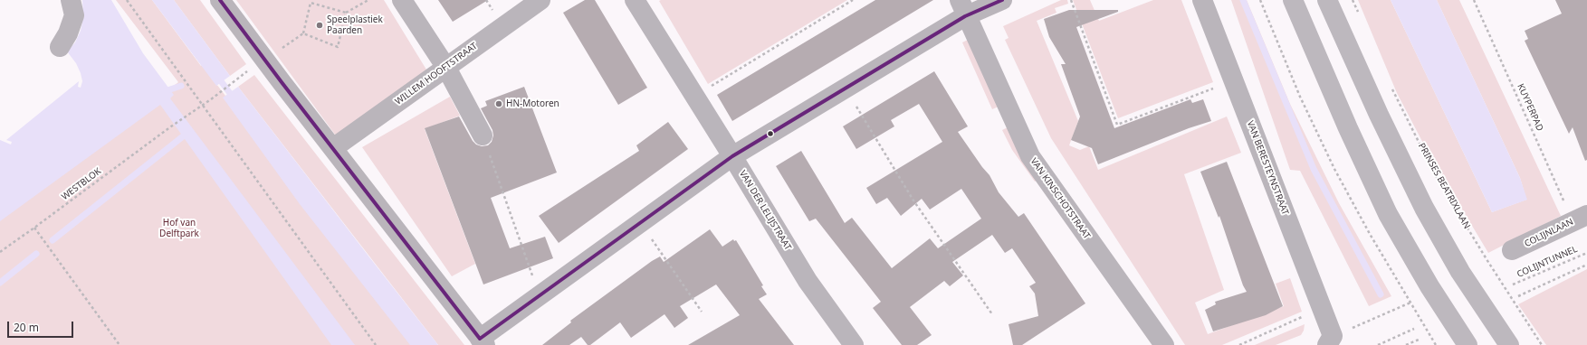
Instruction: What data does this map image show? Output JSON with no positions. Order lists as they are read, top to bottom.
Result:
{
  "streets": {
    "street": [
      "WILLEM HOOFTSTRAAT",
      "VAN BERESTEYNSTRAAT",
      "VAN KINSCHOTSTRAAT",
      "VAN DER LELIJSTRAAT",
      "COLIJNLAAN"
    ],
    "path": [
      "KUYPERPAD",
      "WESTBLOK",
      "PRINSES BEATRIXLAAN",
      "COLIJNTUNNEL"
    ]
  },
  "crossings": [
    ["KUYPERPAD", "COLIJNLAAN"]
  ],
  "parks": ["Hof van Delftpark"],
  "places": ["Speelplastiek Paarden", "HN-Motoren"],
  "scale_bar": "20 m"
}
